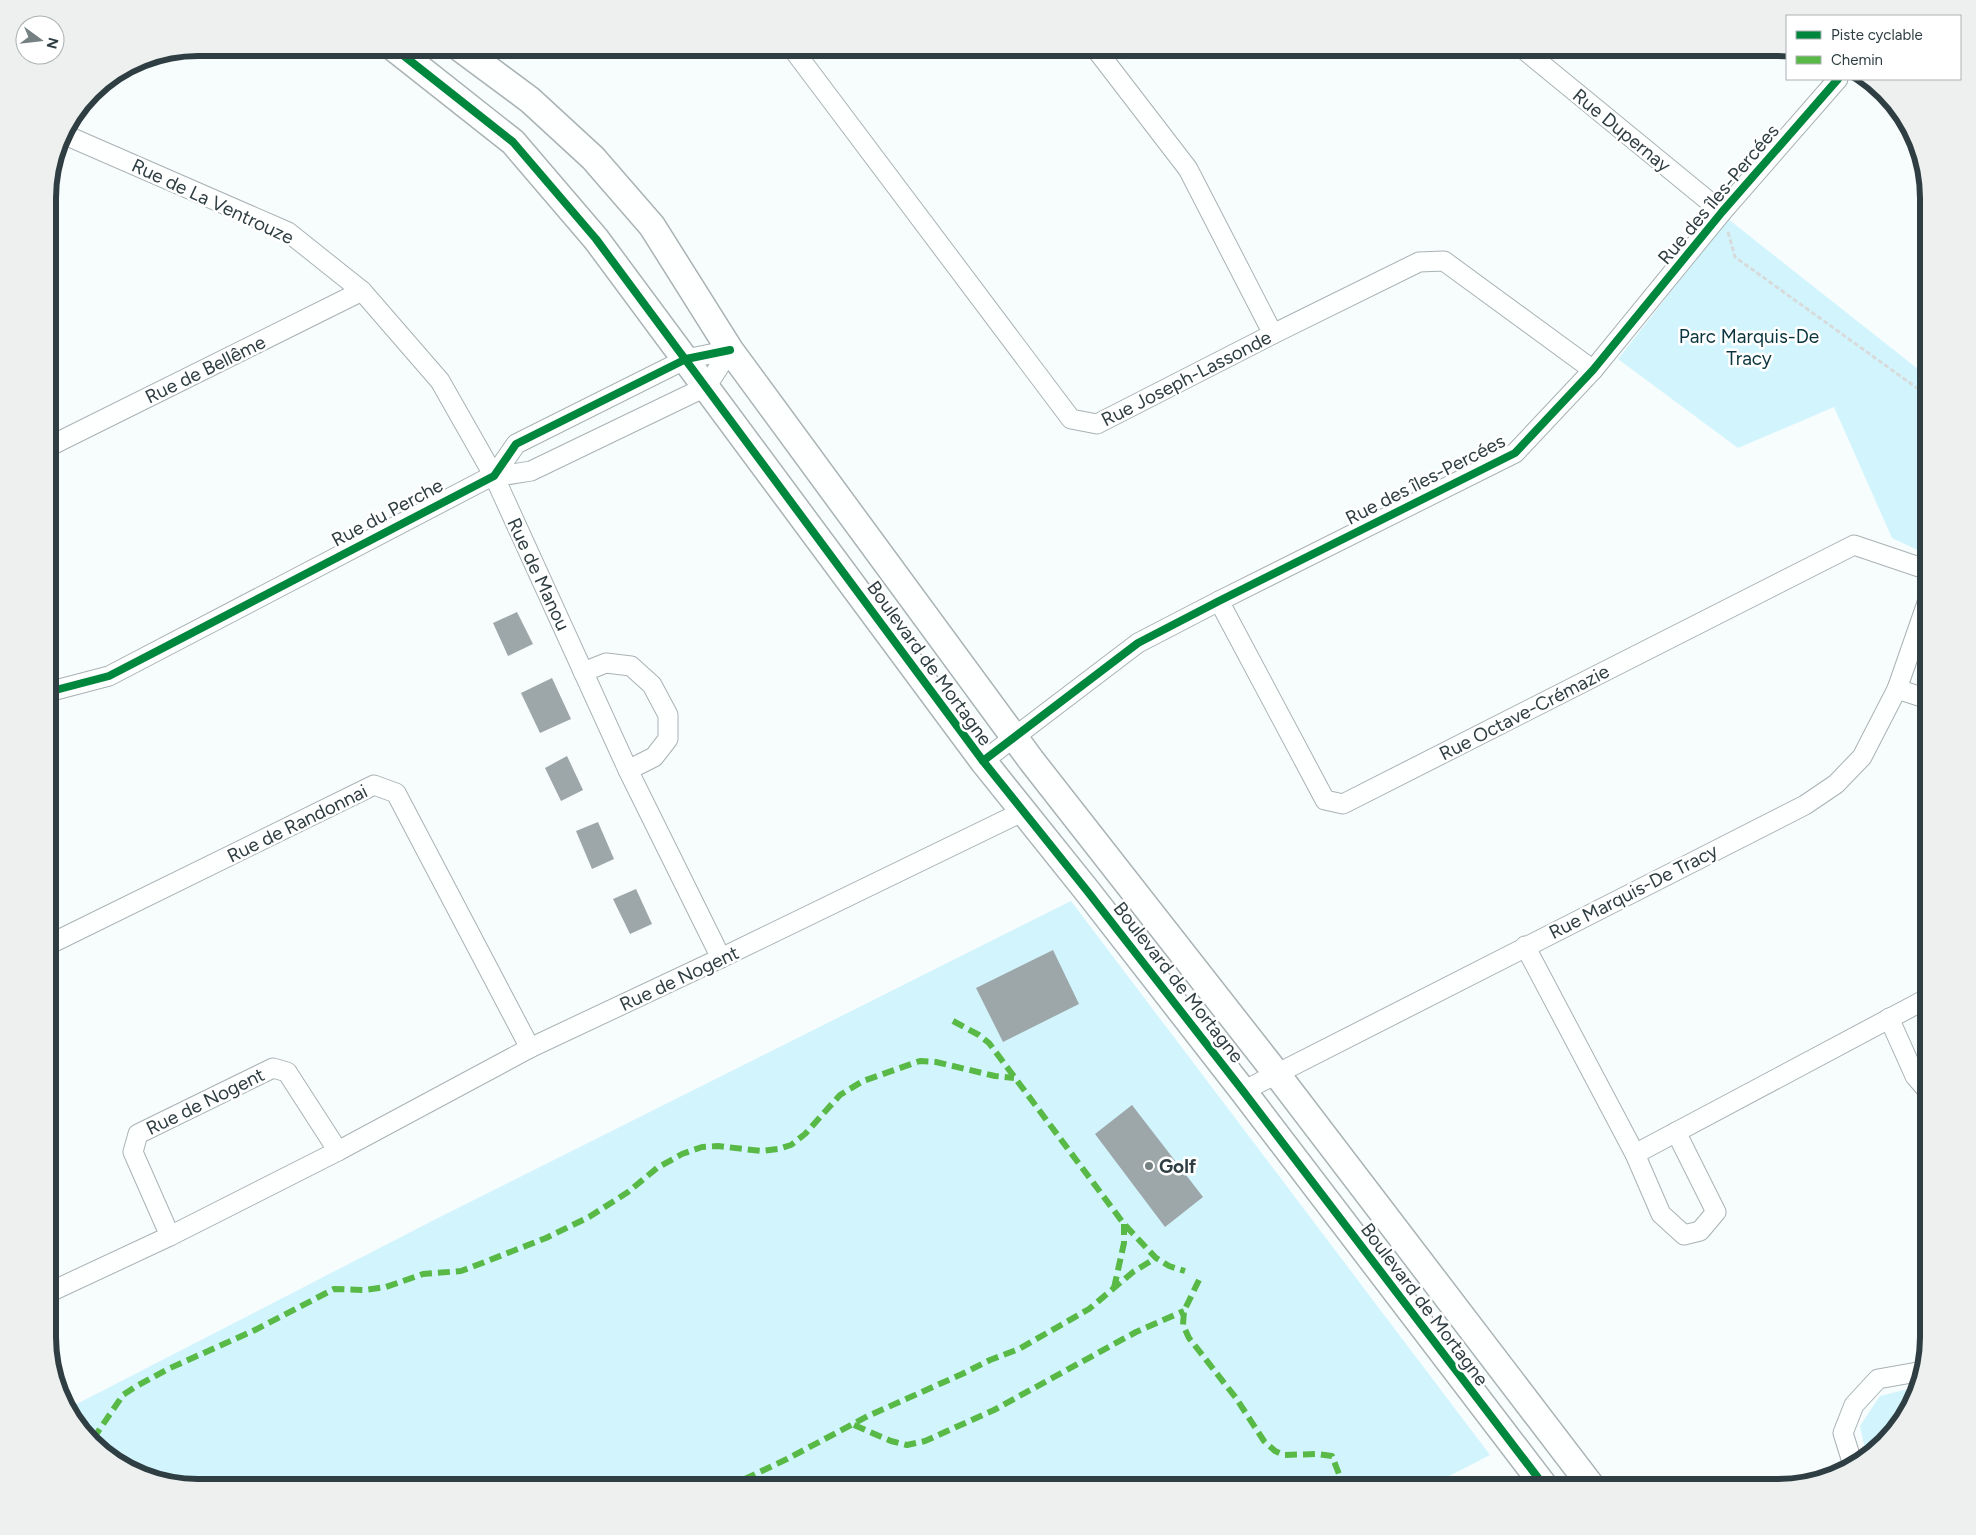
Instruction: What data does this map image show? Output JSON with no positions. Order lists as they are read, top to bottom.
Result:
{
  "streets": {
    "main road": ["Boulevard de Mortagne"],
    "street": [
      "Rue Dupernay",
      "Rue des îles-Percées",
      "Rue de La Ventrouze",
      "Rue de Bellême",
      "Rue Joseph-Lassonde",
      "Rue du Perche",
      "Rue de Manou",
      "Rue Octave-Crémazie",
      "Rue de Randonnai",
      "Rue Marquis-De Tracy",
      "Rue de Nogent"
    ]
  },
  "crossings": [
    ["Rue Dupernay", "Rue des îles-Percées"],
    ["Rue des îles-Percées", "Rue Joseph-Lassonde"],
    ["Rue des îles-Percées", "Boulevard de Mortagne"],
    ["Rue des îles-Percées", "Rue Octave-Crémazie"],
    ["Rue de La Ventrouze", "Rue de Bellême"],
    ["Rue de La Ventrouze", "Rue du Perche"],
    ["Rue de La Ventrouze", "Rue de Manou"],
    ["Rue du Perche", "Rue de Manou"],
    ["Rue du Perche", "Boulevard de Mortagne"],
    ["Rue de Manou", "Rue de Nogent"],
    ["Boulevard de Mortagne", "Rue Marquis-De Tracy"],
    ["Boulevard de Mortagne", "Rue de Nogent"],
    ["Rue de Randonnai", "Rue de Nogent"]
  ],
  "parks": ["Parc Marquis-De Tracy"],
  "places": ["Golf"],
  "legend": ["Piste cyclable", "Chemin"],
  "north": "right"
}
